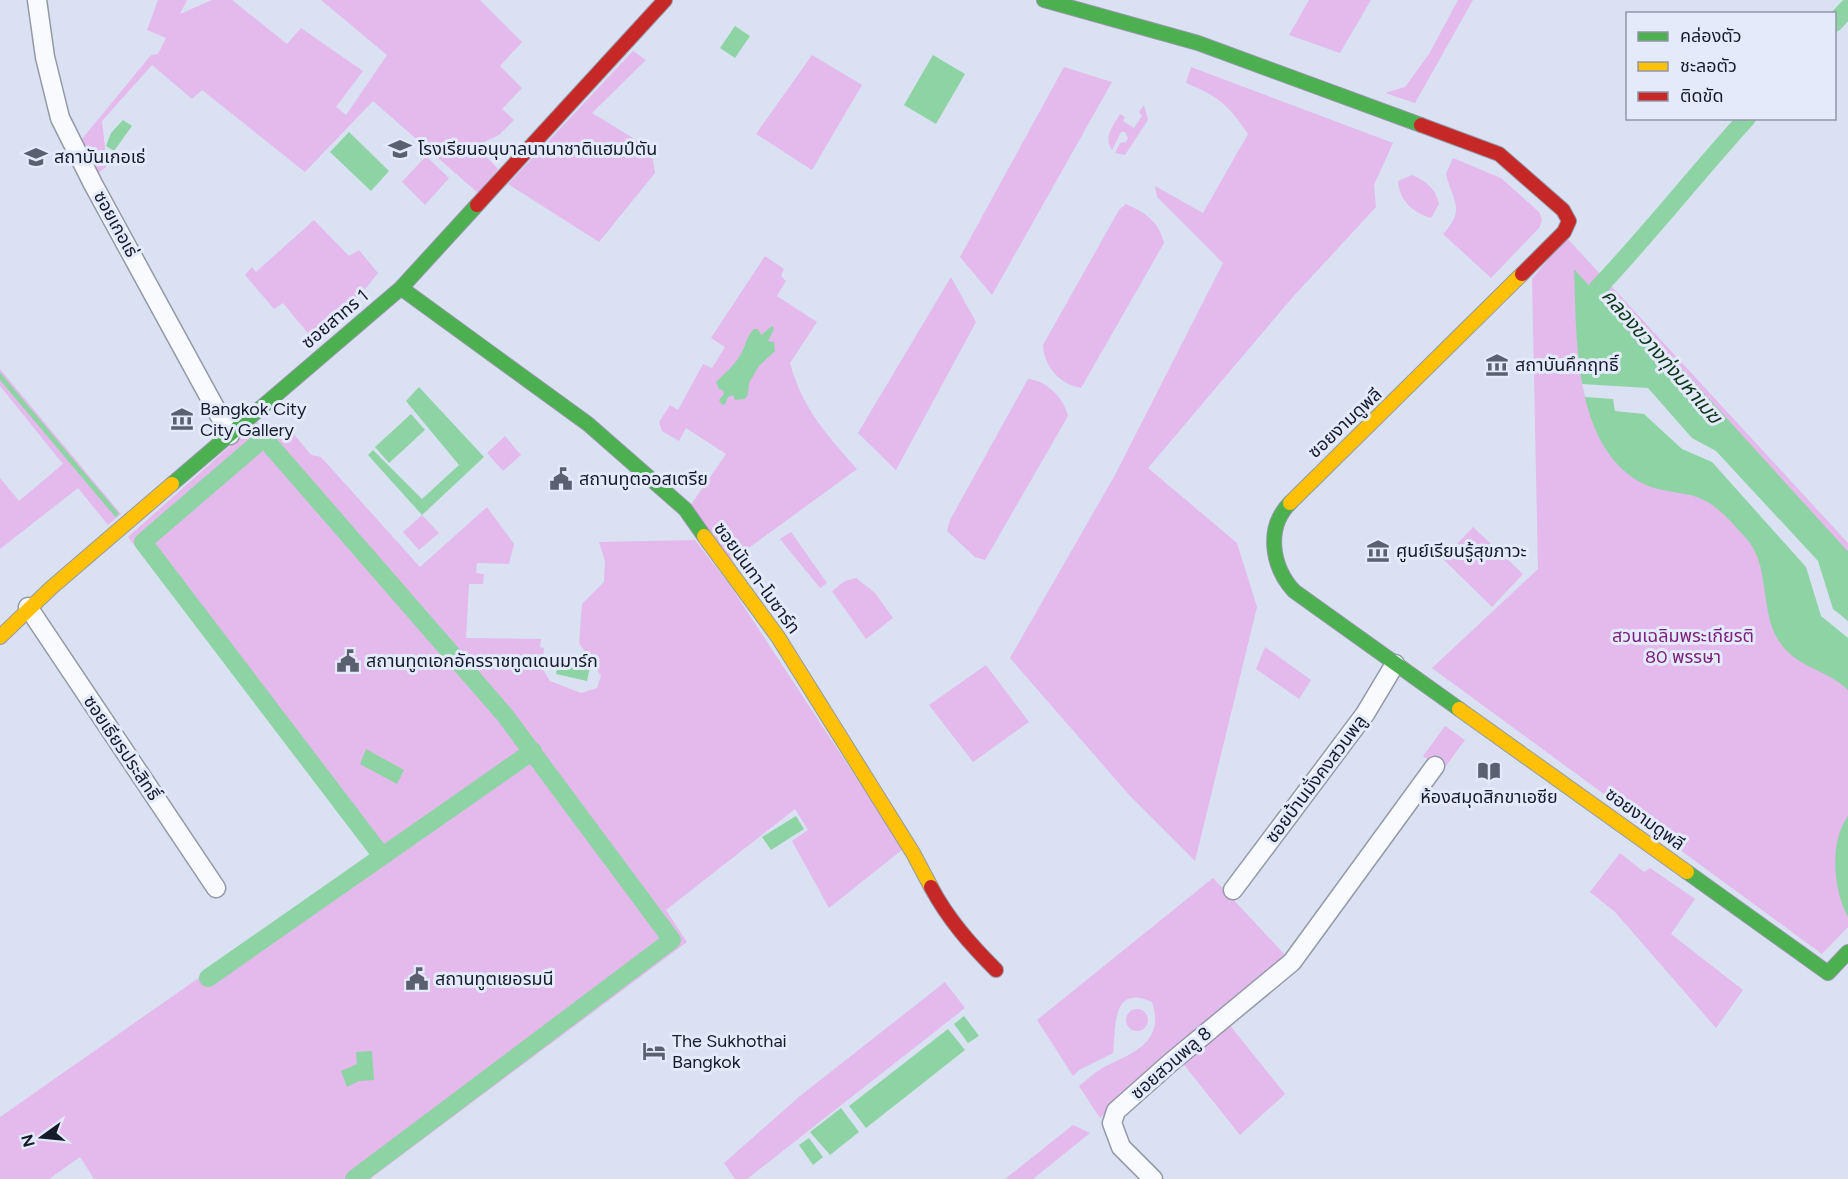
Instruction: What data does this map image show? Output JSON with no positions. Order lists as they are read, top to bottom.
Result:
{
  "streets": {
    "street": [
      "ซอยเกอเธ่",
      "ซอยสาทร 1",
      "ซอยงามดูพลี",
      "ซอยนันทา-โมซาร์ท",
      "ซอยเธียรประสิทธิ์",
      "ซอยบ้านมั่งคงสวนพลู",
      "ซอยสวนพลู 8"
    ]
  },
  "crossings": [
    ["ซอยเกอเธ่", "ซอยสาทร 1"],
    ["ซอยสาทร 1", "ซอยนันทา-โมซาร์ท"],
    ["ซอยสาทร 1", "ซอยเธียรประสิทธิ์"],
    ["ซอยงามดูพลี", "ซอยบ้านมั่งคงสวนพลู"]
  ],
  "water": ["คลองขวางทุ่งมหาเมฆ"],
  "parks": ["สวนเฉลิมพระเกียรติ 80 พรรษา"],
  "places": {
    "school or university": ["โรงเรียนอนุบาลนานาชาติแฮมป์ตัน", "สถาบันเกอเธ่"],
    "museum": ["สถาบันคึกฤทธิ์", "Bangkok City City Gallery", "ศูนย์เรียนรู้สุขภาวะ"],
    "public building": ["สถานทูตออสเตรีย", "สถานทูตเอกอัครราชทูตเดนมาร์ก", "สถานทูตเยอรมนี"],
    "library": ["ห้องสมุดสิกขาเอซีย"],
    "hotel": ["The Sukhothai Bangkok"]
  },
  "legend": ["คล่องตัว", "ชะลอตัว", "ติดขัด"],
  "north": "left"
}
